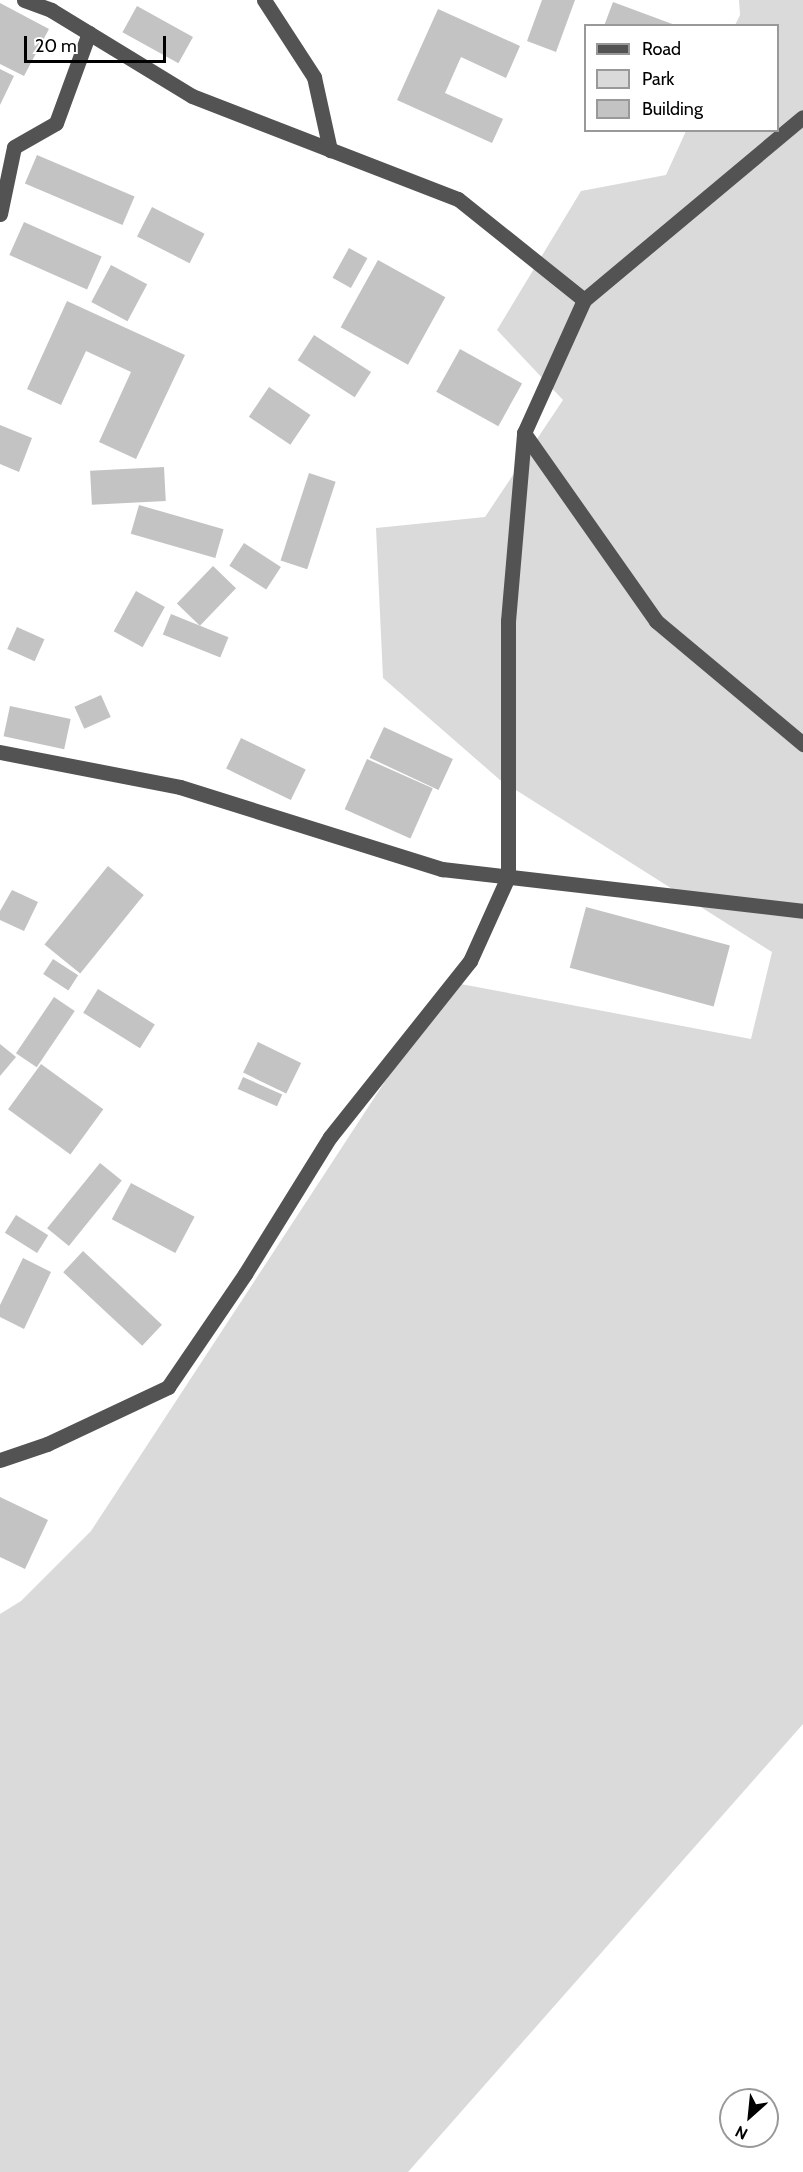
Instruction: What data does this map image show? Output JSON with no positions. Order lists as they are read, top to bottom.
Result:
{
  "legend": ["Road", "Park", "Building"],
  "scale_bar": "20 m",
  "north": "bottom left"
}
